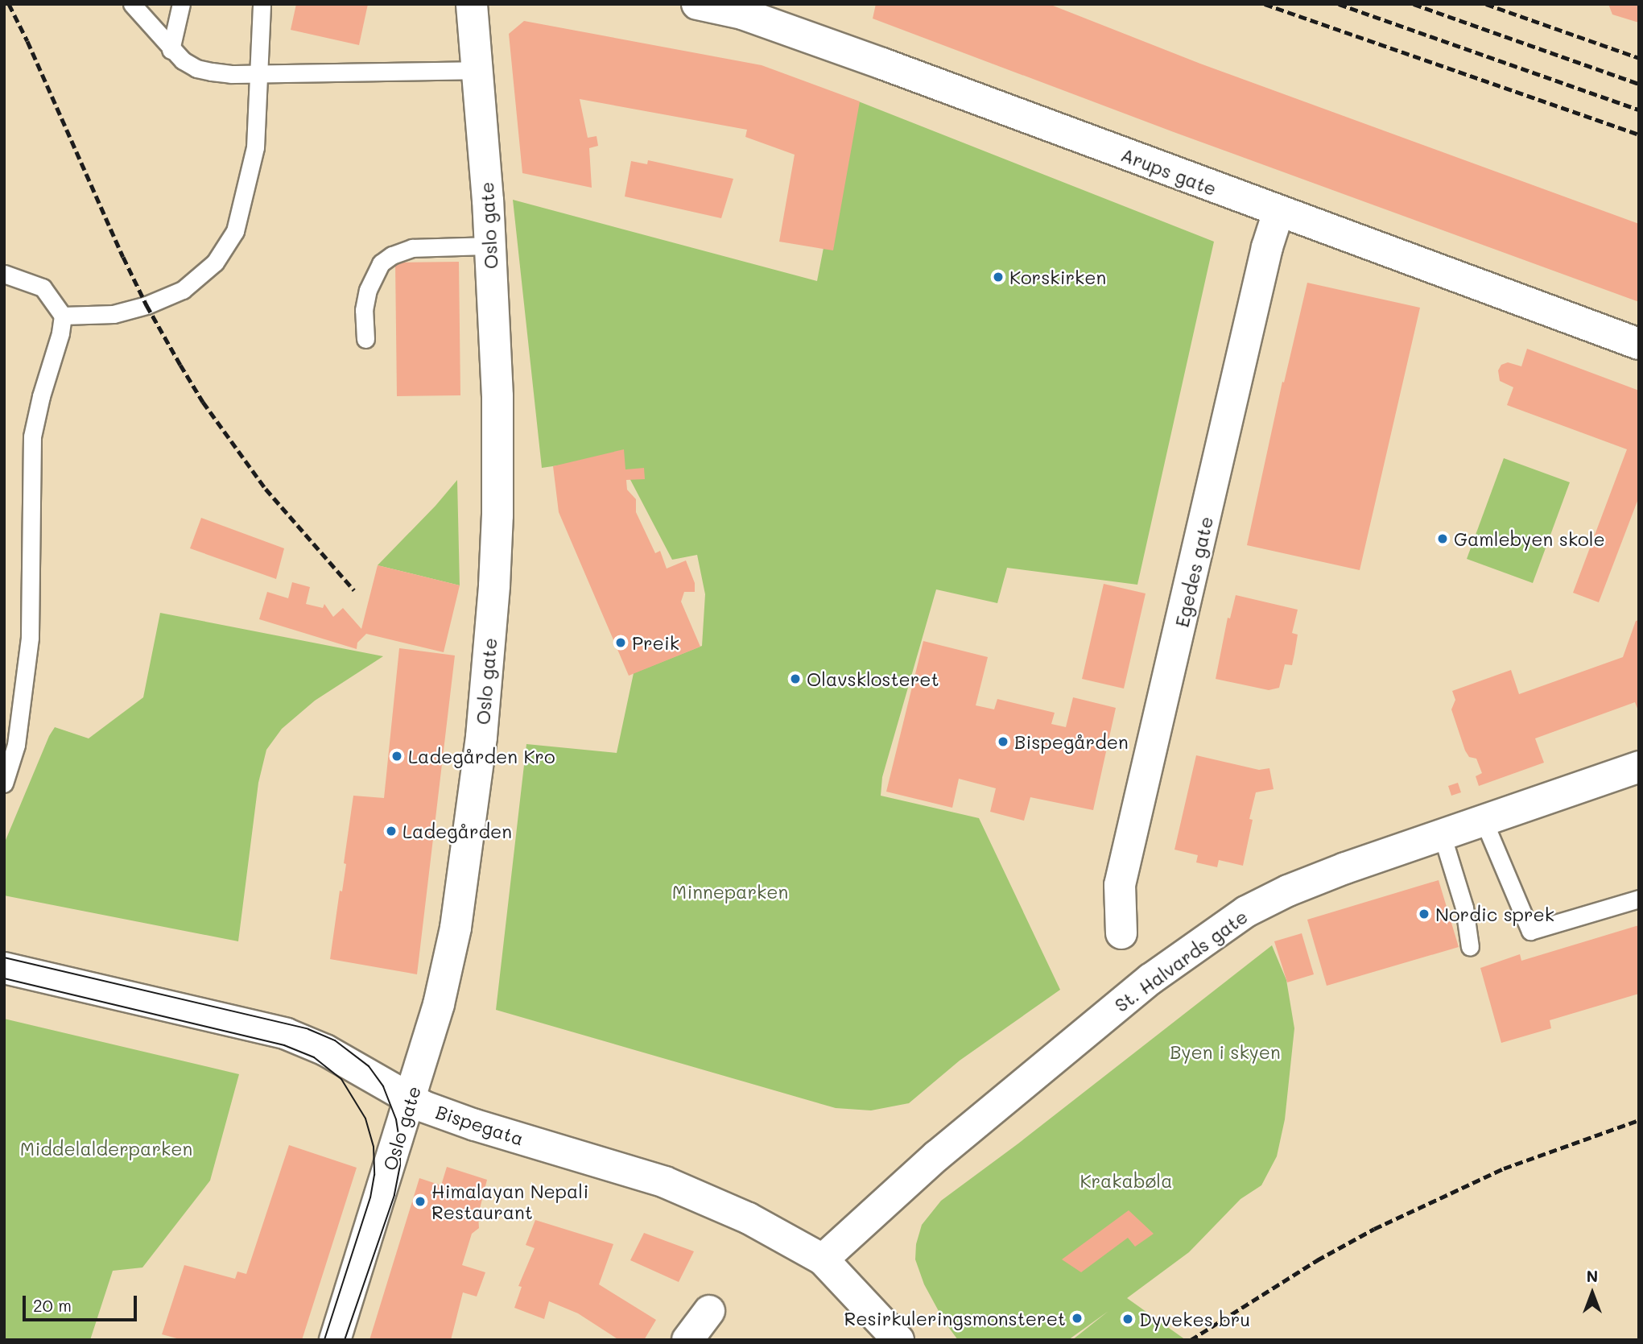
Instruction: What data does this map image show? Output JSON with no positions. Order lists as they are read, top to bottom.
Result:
{
  "streets": {
    "street": [
      "Arups gate",
      "Oslo gate",
      "Egedes gate",
      "St. Halvards gate",
      "Bispegata"
    ]
  },
  "crossings": [
    ["Arups gate", "Egedes gate"],
    ["Oslo gate", "Bispegata"],
    ["St. Halvards gate", "Bispegata"]
  ],
  "parks": [
    "Minneparken",
    "Byen i skyen",
    "Middelalderparken",
    "Krakabøla"
  ],
  "places": [
    "Korskirken",
    "Gamlebyen skole",
    "Preik",
    "Olavsklosteret",
    "Bispegården",
    "Ladegården Kro",
    "Ladegården",
    "Nordic sprek",
    "Himalayan Nepali Restaurant",
    "Resirkuleringsmonsteret",
    "Dyvekes bru"
  ],
  "scale_bar": "20 m",
  "north": "top"
}
